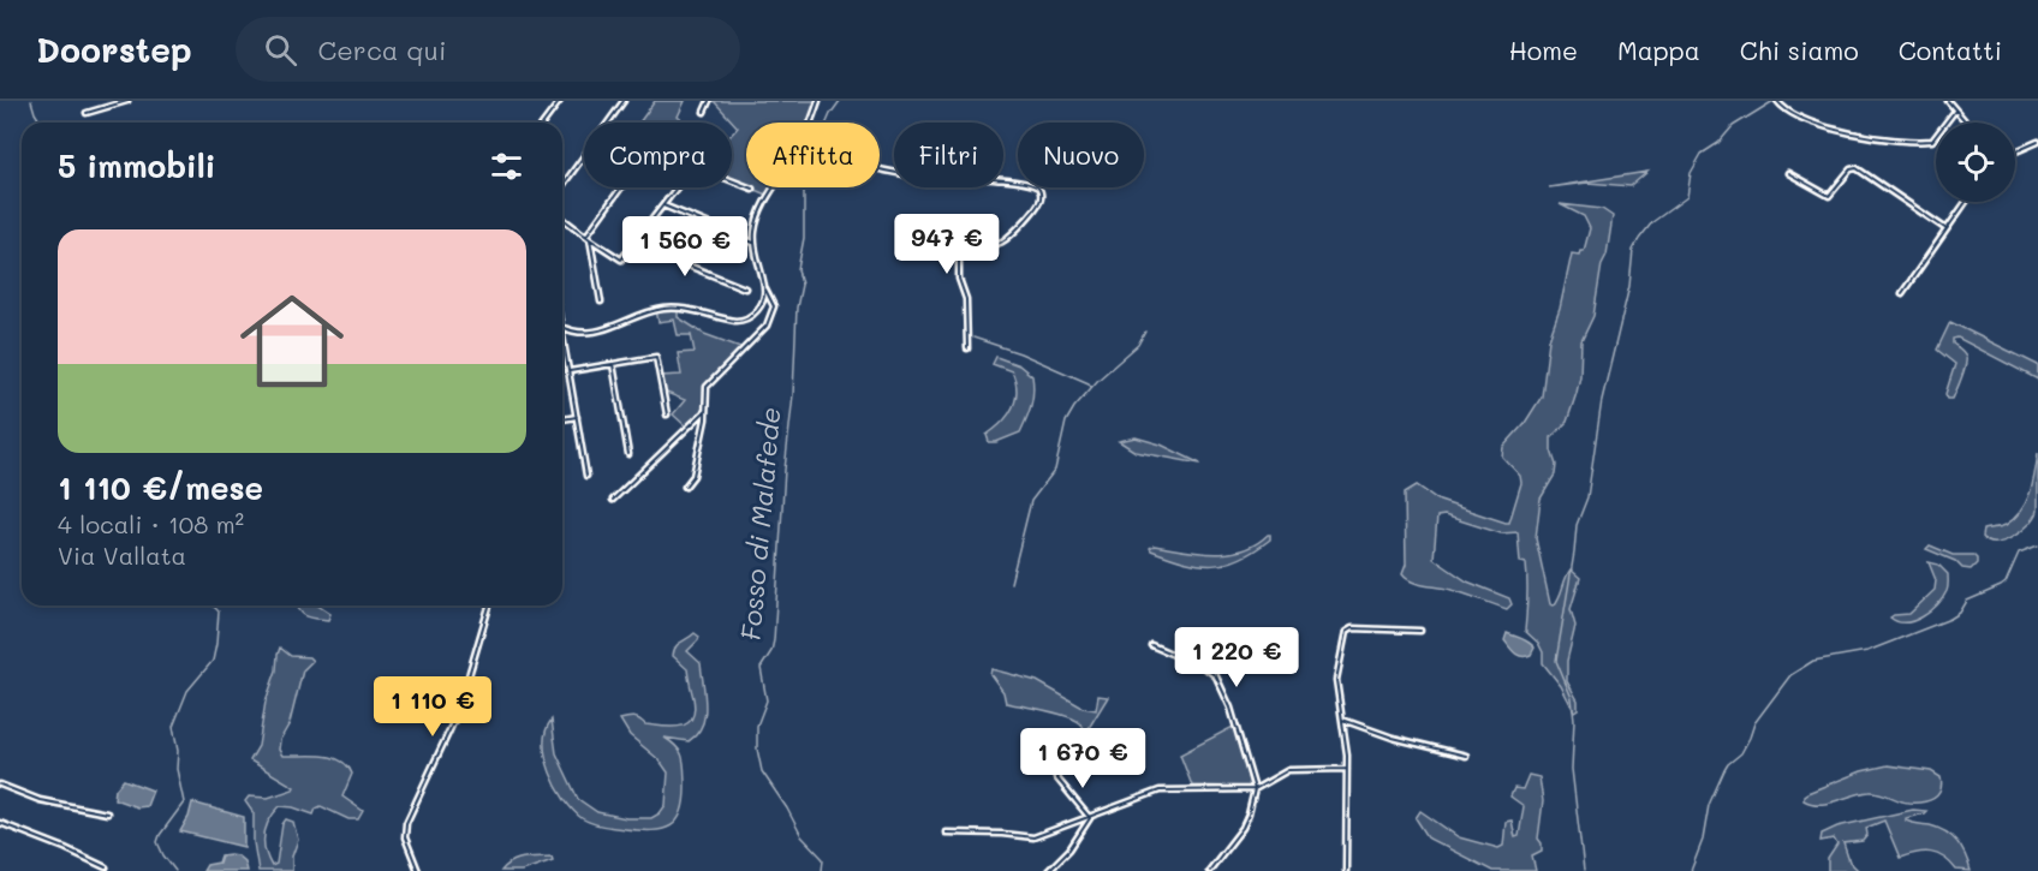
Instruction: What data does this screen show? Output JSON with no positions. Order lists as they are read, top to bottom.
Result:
{
  "water": ["Fosso di Malafede"],
  "page": {
    "header": "Doorstep",
    "search": "Cerca qui",
    "nav": [
      "Home",
      "Mappa",
      "Chi siamo",
      "Contatti"
    ],
    "chip": [
      "Compra",
      "Affitta",
      "Filtri",
      "Nuovo"
    ],
    "heading": "5 immobili",
    "list": [
      {
        "name": "1 110 €/mese",
        "note": "4 locali · 108 m² · Via Vallata"
      }
    ],
    "price": [
      "947 €",
      "1 560 €",
      "1 220 €",
      "1 110 €",
      "1 670 €"
    ]
  }
}
